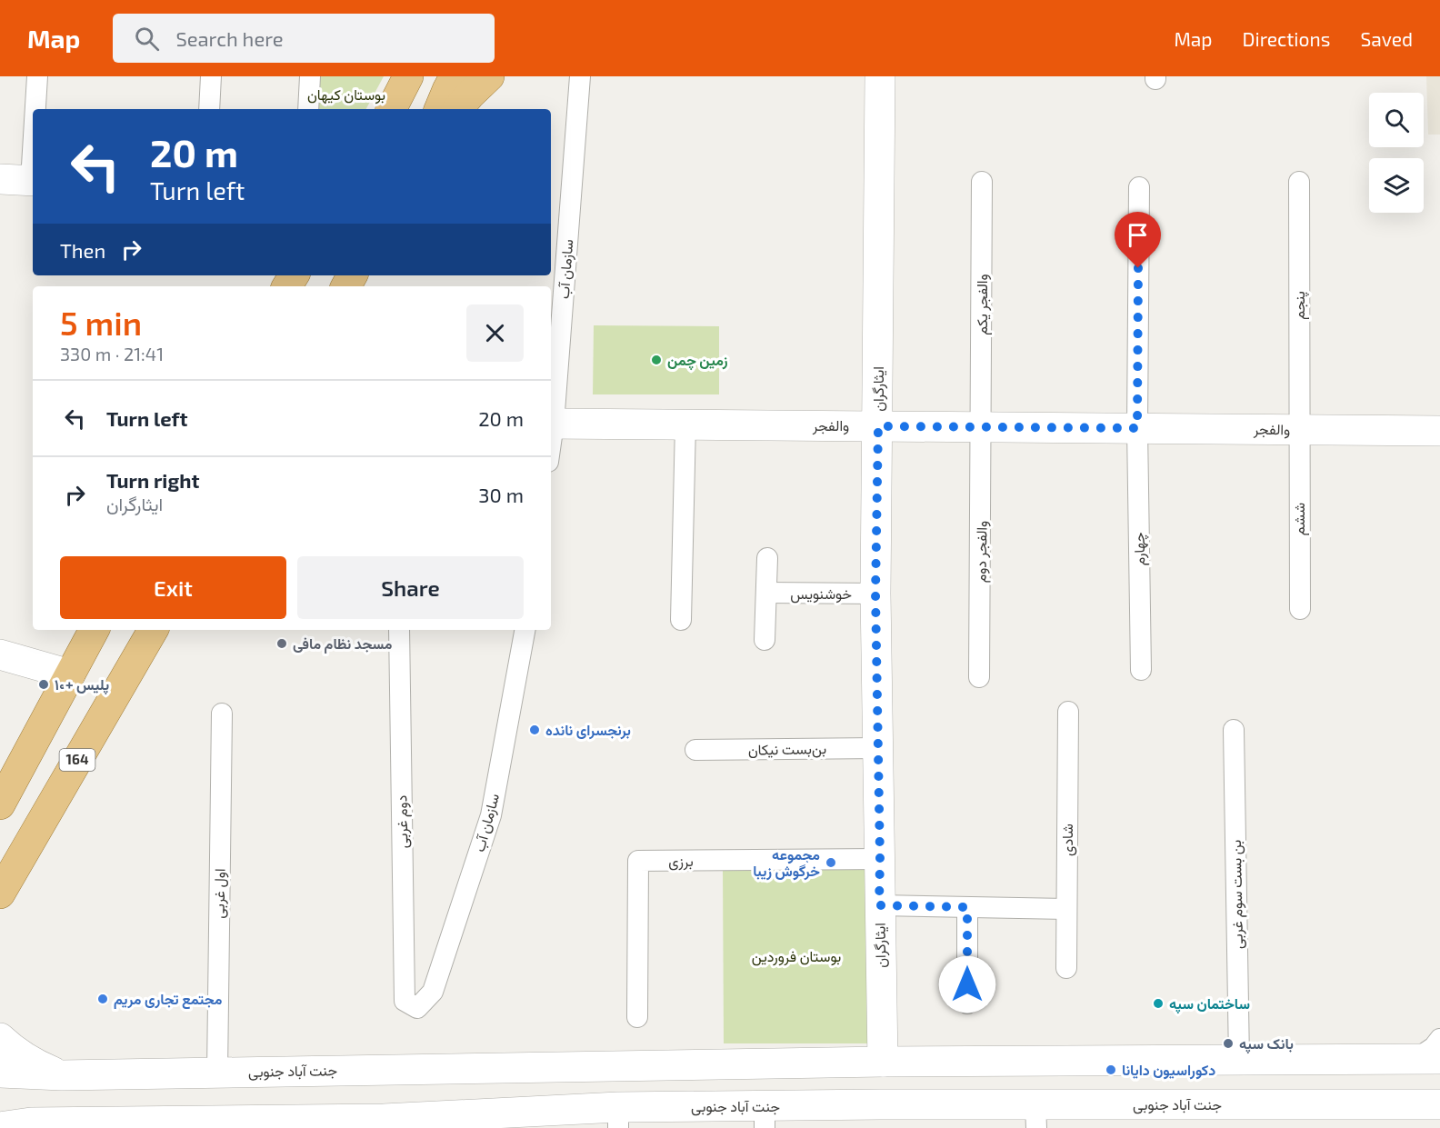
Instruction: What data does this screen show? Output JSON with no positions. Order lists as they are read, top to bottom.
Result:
{
  "streets": {
    "main road": [
      "ایثارگران",
      "والفجر",
      "164",
      "جنت آباد جنوبی"
    ],
    "street": [
      "سازمان آب",
      "والفجر یکم",
      "پنجم",
      "ششم",
      "چهارم",
      "والفجر دوم",
      "خوشنویس",
      "بن‌بست نیکان",
      "دوم غربی",
      "شادی",
      "برزی",
      "اول غربی",
      "بن بست سوم غربی"
    ]
  },
  "crossings": [
    ["سازمان آب", "والفجر"],
    ["سازمان آب", "دوم غربی"],
    ["والفجر یکم", "والفجر"],
    ["والفجر یکم", "والفجر دوم"],
    ["پنجم", "والفجر"],
    ["پنجم", "ششم"],
    ["ایثارگران", "والفجر"],
    ["ایثارگران", "خوشنویس"],
    ["ایثارگران", "بن‌بست نیکان"],
    ["ایثارگران", "برزی"],
    ["ایثارگران", "جنت آباد جنوبی"],
    ["والفجر", "ششم"],
    ["والفجر", "چهارم"],
    ["والفجر", "والفجر دوم"],
    ["اول غربی", "جنت آباد جنوبی"],
    ["بن بست سوم غربی", "جنت آباد جنوبی"]
  ],
  "parks": ["بوستان کیهان", "بوستان فروردین"],
  "places": [
    "زمین چمن",
    "مسجد نظام مافی",
    "پلیس +۱۰",
    "برنجسرای نانده",
    "مجموعه خرگوش زیبا",
    "مجتمع تجاری مریم",
    "ساختمان سپه",
    "بانک سپه",
    "دکوراسیون دایانا"
  ],
  "page": {
    "header": "Map",
    "search": "Search here",
    "nav": ["Map", "Directions", "Saved"],
    "turn": ["20 m", "Turn left"],
    "then": "Then",
    "heading": ["5 min", "330 m · 21:41"],
    "list": [
      {
        "name": "Turn left",
        "value": "20 m"
      },
      {
        "name": "Turn right",
        "note": "ایثارگران",
        "value": "30 m"
      }
    ],
    "buttons": ["Exit", "Share"]
  }
}
